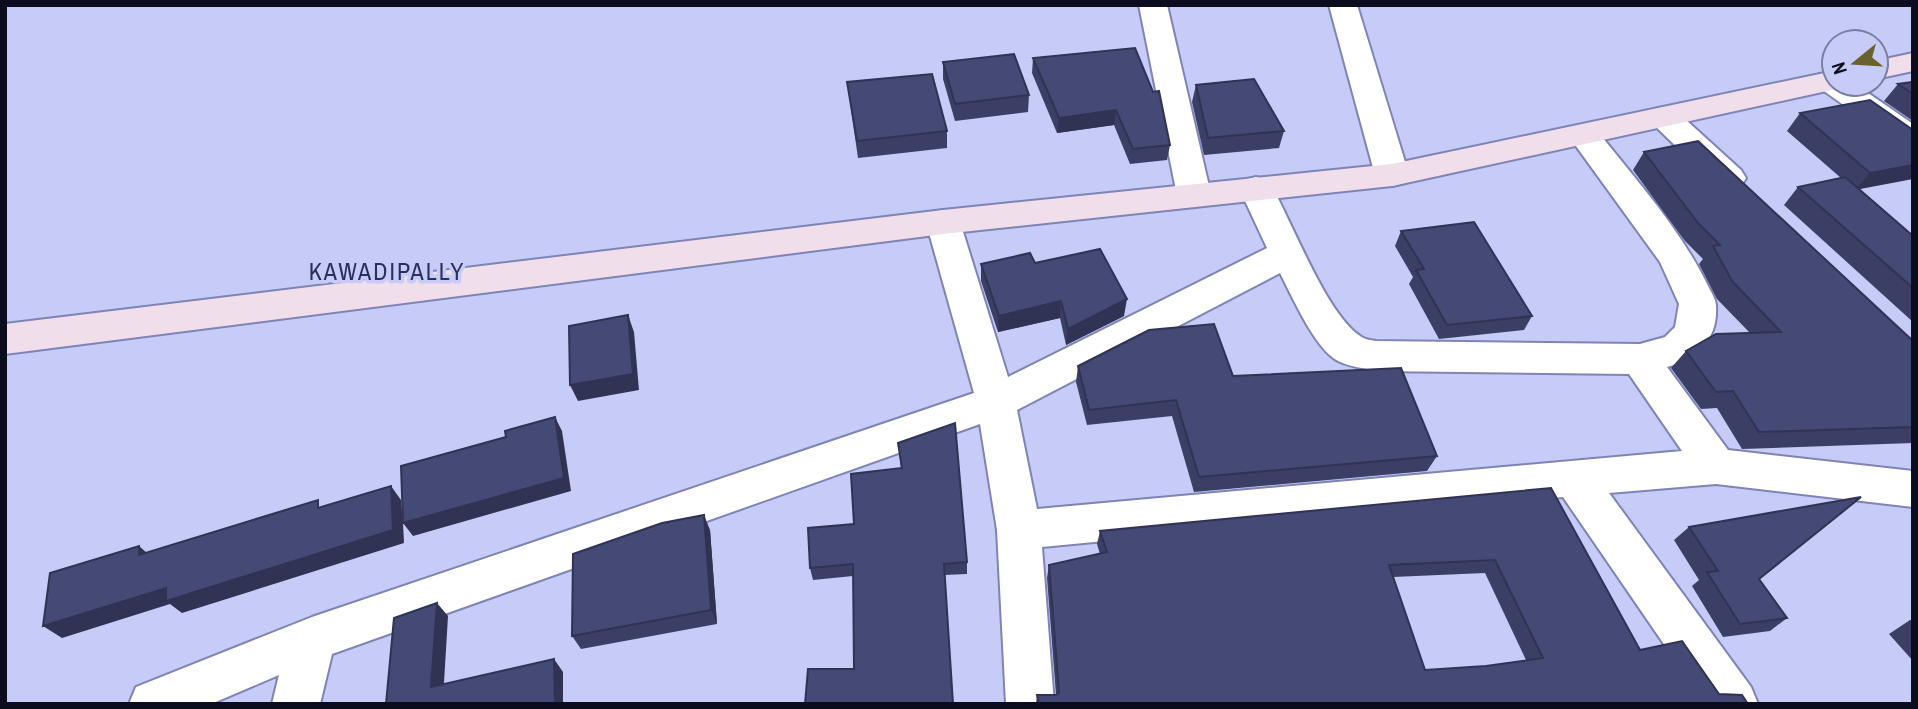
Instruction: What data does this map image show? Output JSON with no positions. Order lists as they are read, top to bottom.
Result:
{
  "districts": ["KAWADIPALLY"],
  "north": "left"
}
